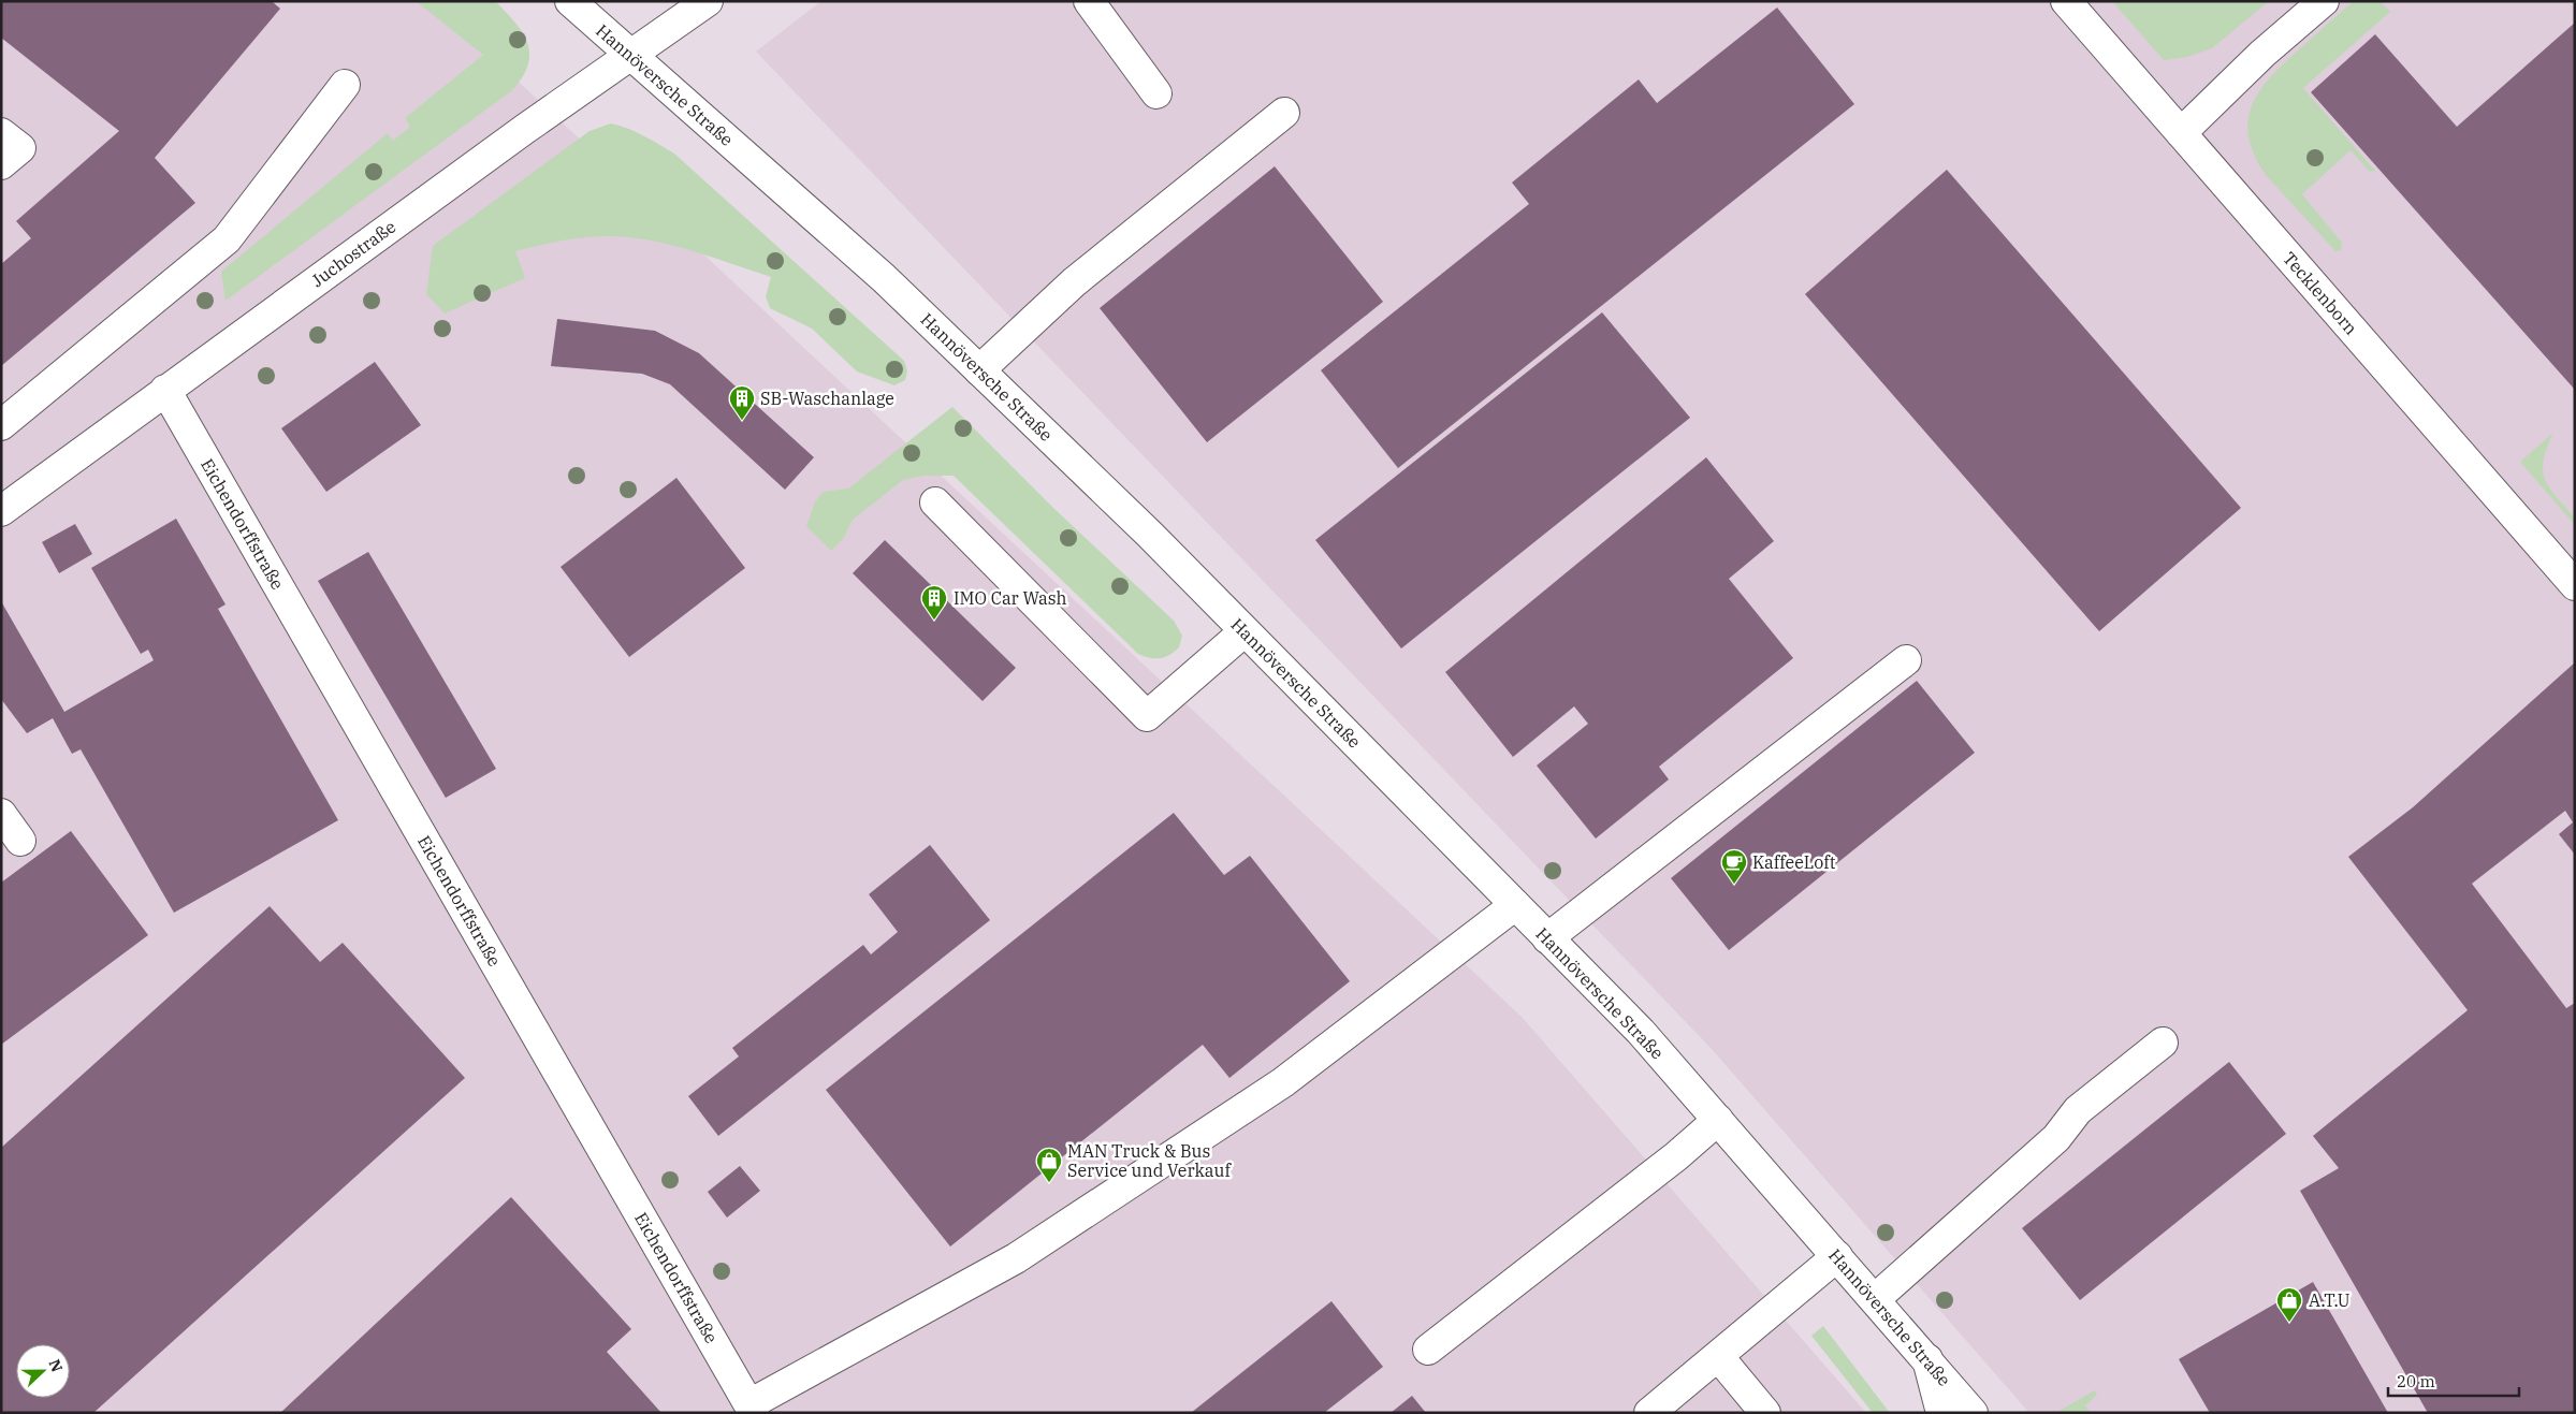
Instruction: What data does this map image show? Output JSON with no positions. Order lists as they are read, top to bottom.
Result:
{
  "streets": {
    "main road": [
      "Hannöversche Straße",
      "Juchostraße",
      "Tecklenborn",
      "Eichendorffstraße"
    ]
  },
  "crossings": [
    ["Hannöversche Straße", "Juchostraße"],
    ["Juchostraße", "Eichendorffstraße"]
  ],
  "places": {
    "building": ["SB-Waschanlage", "IMO Car Wash"],
    "cafe": ["KaffeeLoft"],
    "shop": ["MAN Truck & Bus Service und Verkauf", "A.T.U"]
  },
  "scale_bar": "20 m",
  "north": "right"
}
